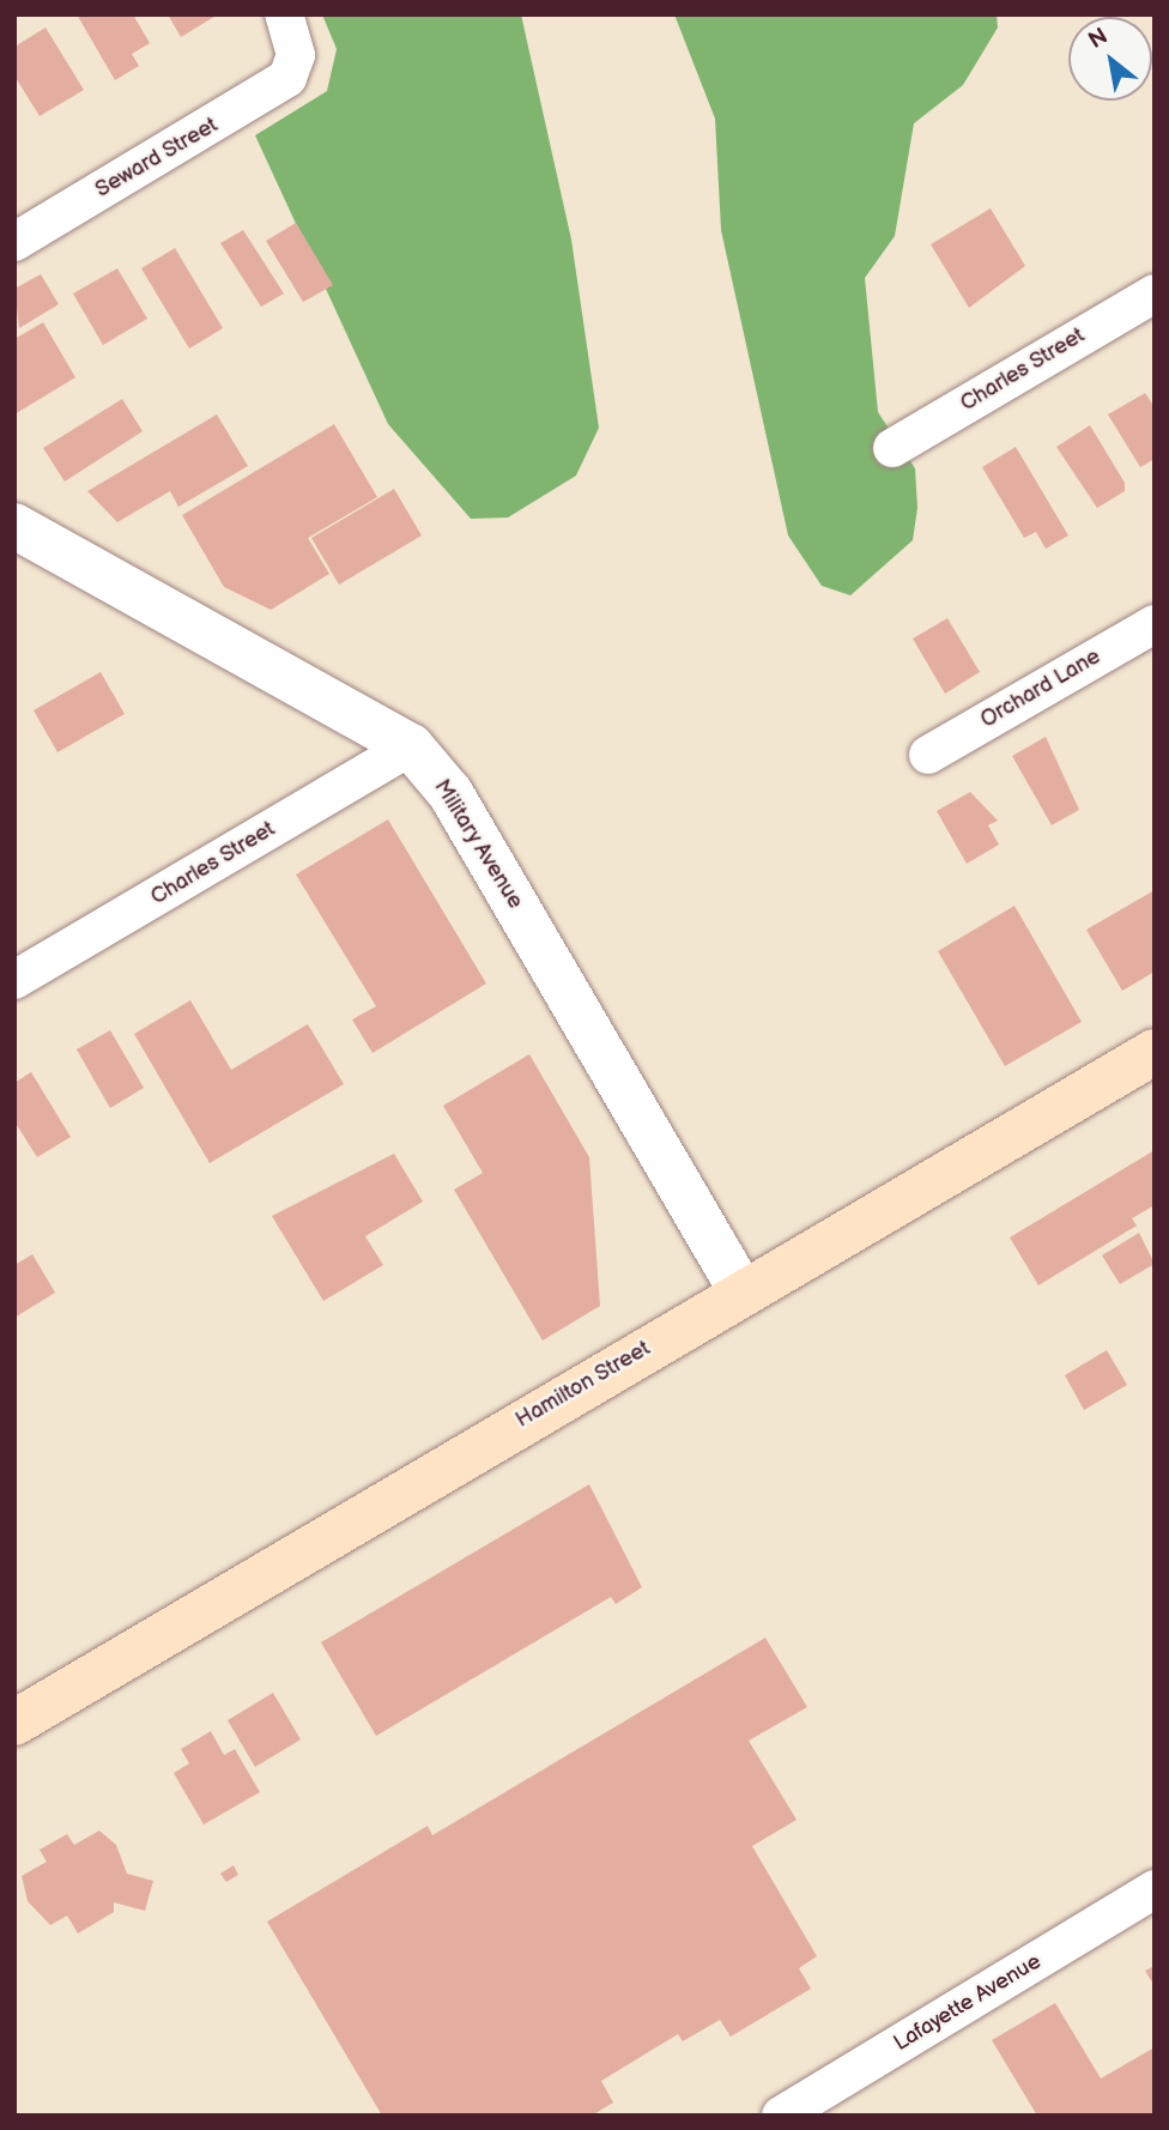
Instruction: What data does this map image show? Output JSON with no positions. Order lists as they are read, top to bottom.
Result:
{
  "streets": {
    "main road": ["Hamilton Street"],
    "street": [
      "Seward Street",
      "Charles Street",
      "Orchard Lane",
      "Military Avenue",
      "Lafayette Avenue"
    ]
  },
  "crossings": [
    ["Charles Street", "Military Avenue"],
    ["Military Avenue", "Hamilton Street"]
  ],
  "north": "top left"
}
